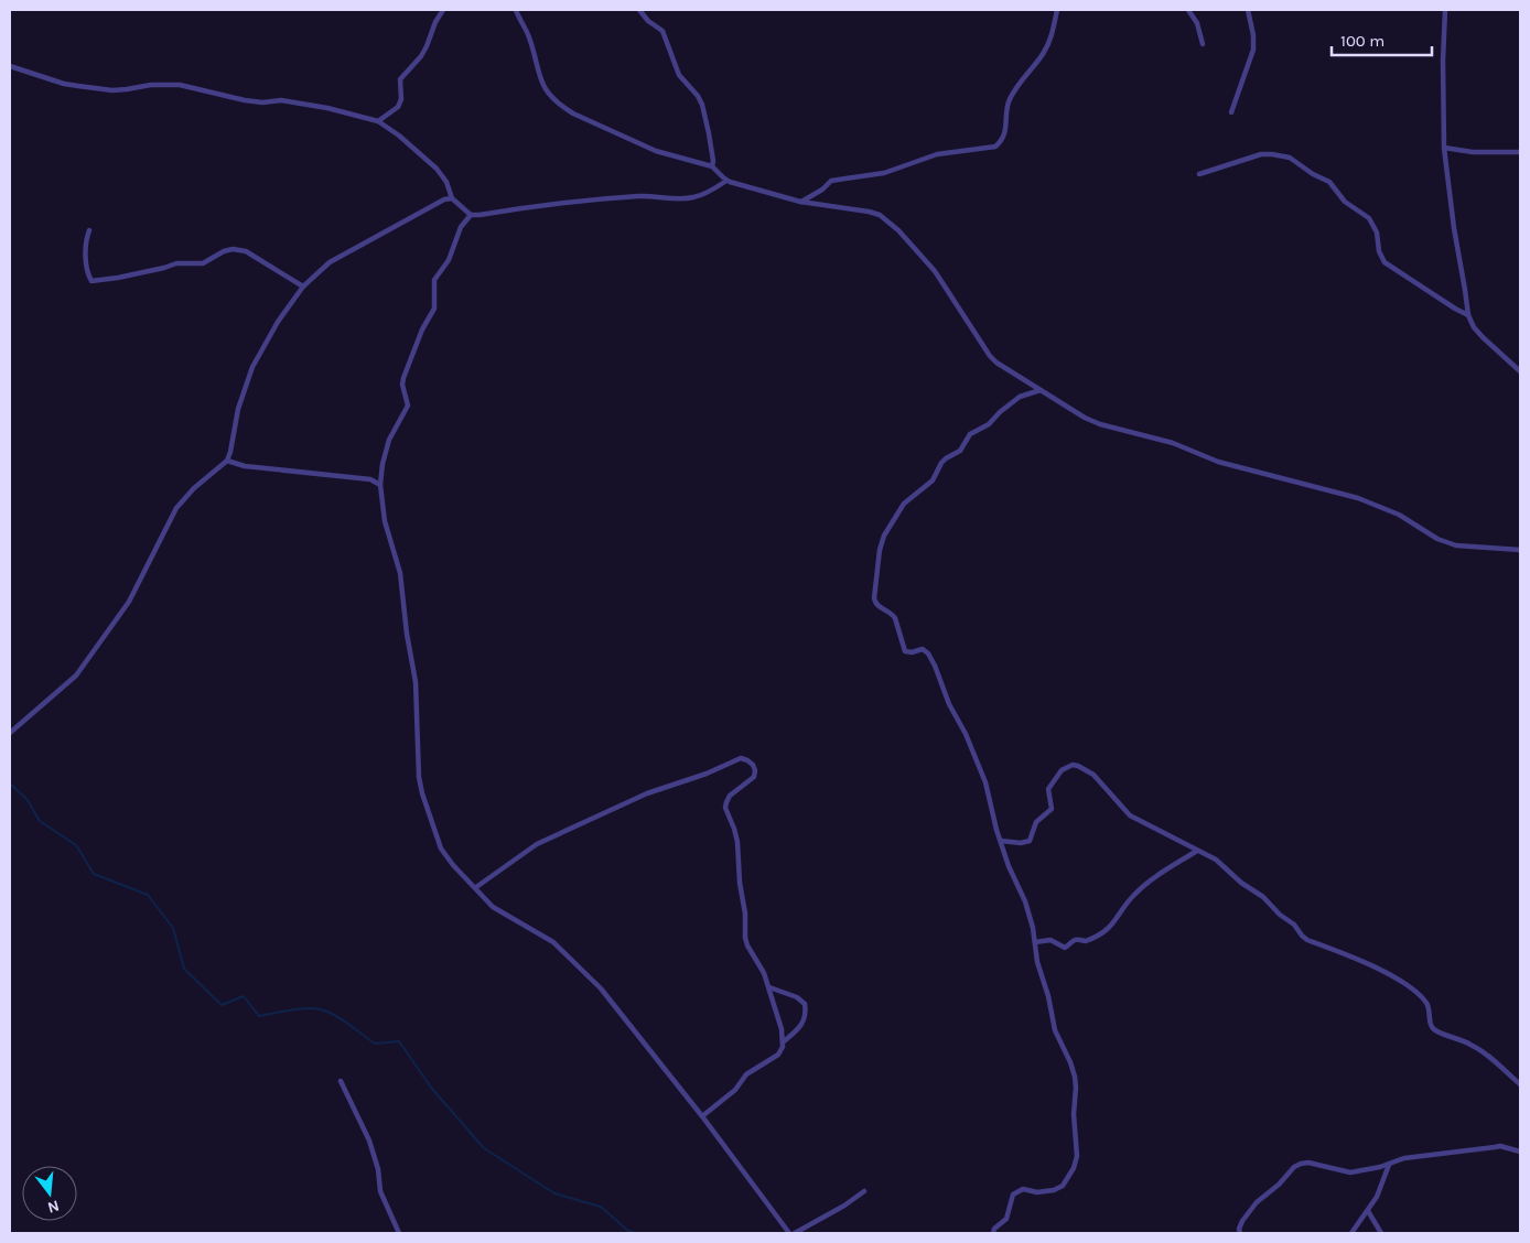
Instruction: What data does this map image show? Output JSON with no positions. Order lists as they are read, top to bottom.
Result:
{
  "scale_bar": "100 m",
  "north": "bottom"
}
